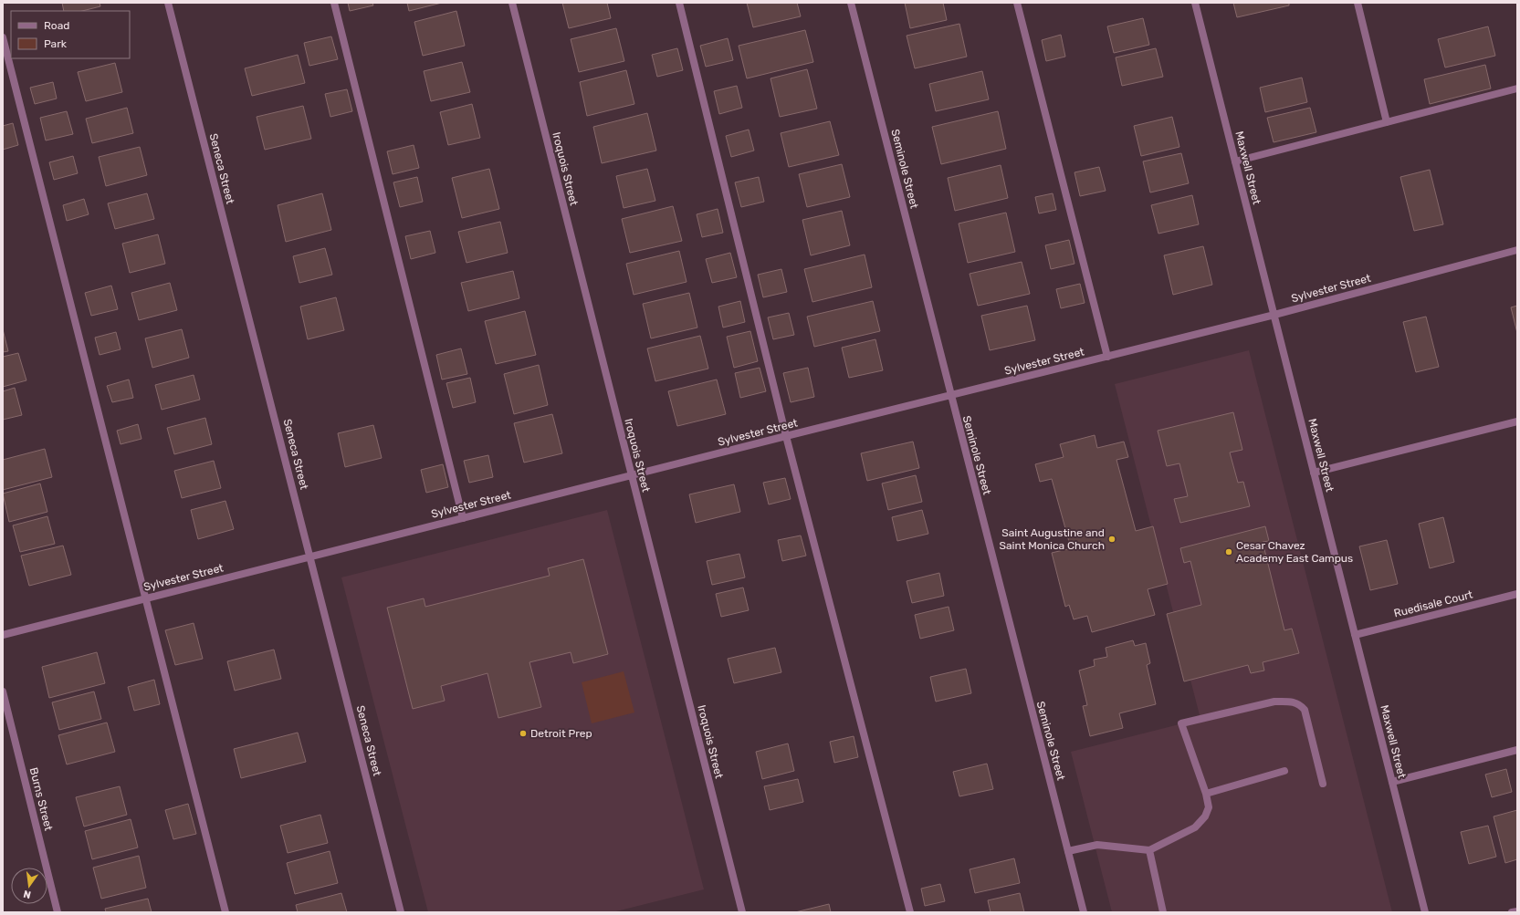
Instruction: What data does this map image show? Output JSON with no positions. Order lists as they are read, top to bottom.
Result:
{
  "streets": {
    "street": [
      "Maxwell Street",
      "Seneca Street",
      "Iroquois Street",
      "Seminole Street",
      "Sylvester Street",
      "Ruedisale Court",
      "Burns Street"
    ]
  },
  "crossings": [
    ["Maxwell Street", "Sylvester Street"],
    ["Maxwell Street", "Ruedisale Court"],
    ["Seneca Street", "Sylvester Street"],
    ["Iroquois Street", "Sylvester Street"],
    ["Seminole Street", "Sylvester Street"]
  ],
  "places": ["Saint Augustine and Saint Monica Church", "Cesar Chavez Academy East Campus", "Detroit Prep"],
  "legend": ["Road", "Park"],
  "north": "bottom"
}
